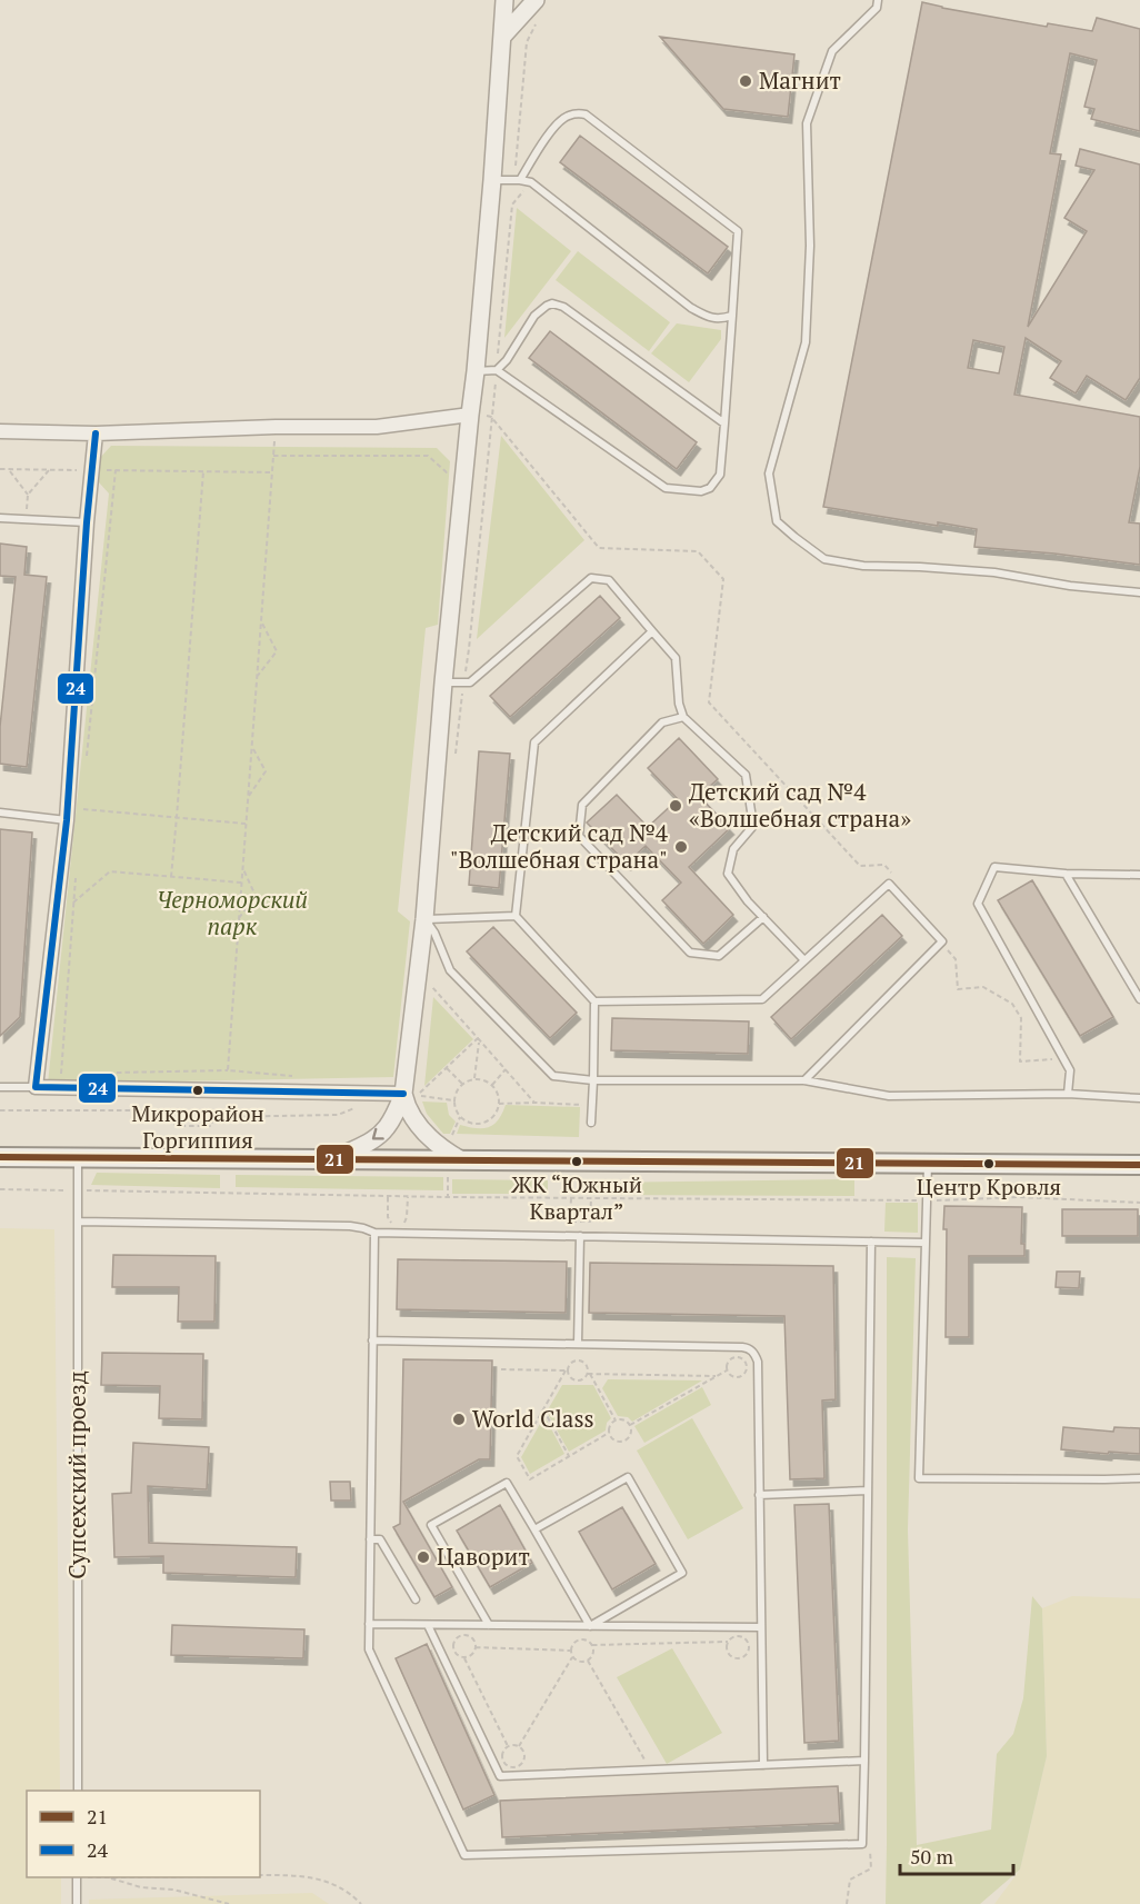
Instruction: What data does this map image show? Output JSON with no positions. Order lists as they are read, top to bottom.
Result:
{
  "streets": {
    "lane": ["Супсехский проезд"]
  },
  "parks": ["Черноморский парк"],
  "places": [
    "Магнит",
    "Детский сад №4 «Волшебная страна»",
    "Детский сад №4 \"Волшебная страна\"",
    "Микрорайон Горгиппия",
    "ЖК “Южный Квартал”",
    "Центр Кровля",
    "World Class",
    "Цаворит"
  ],
  "lines": ["transit line 24", "transit line 21"],
  "legend": ["21", "24"],
  "scale_bar": "50 m"
}
